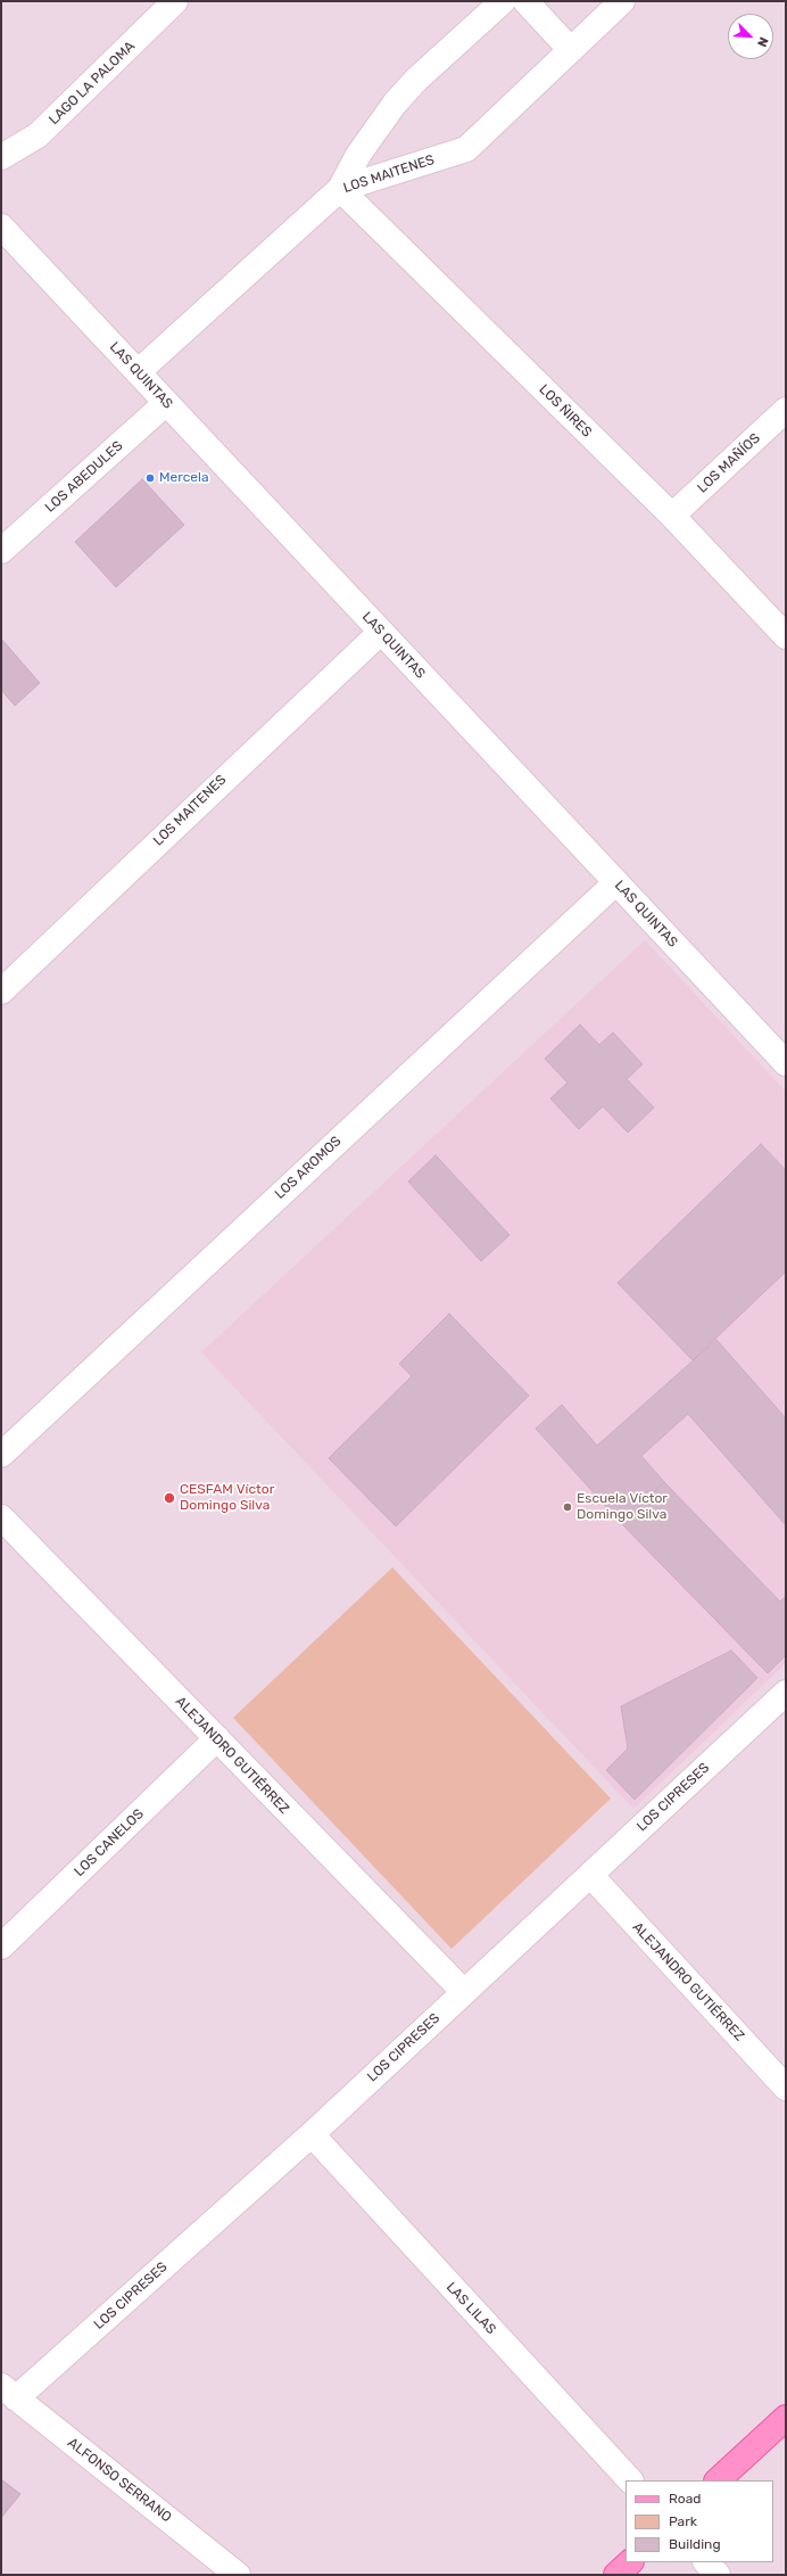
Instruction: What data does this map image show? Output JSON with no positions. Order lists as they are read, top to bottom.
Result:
{
  "streets": {
    "street": [
      "LAGO LA PALOMA",
      "LOS MAITENES",
      "LAS QUINTAS",
      "LOS ÑIRES",
      "LOS MAÑÍOS",
      "LOS ABEDULES",
      "LOS AROMOS",
      "ALEJANDRO GUTIÉRREZ",
      "LOS CIPRESES",
      "LOS CANELOS",
      "LAS LILAS",
      "ALFONSO SERRANO"
    ]
  },
  "crossings": [
    ["LOS MAITENES", "LAS QUINTAS"],
    ["LOS MAITENES", "LOS ÑIRES"],
    ["LAS QUINTAS", "LOS ABEDULES"],
    ["LAS QUINTAS", "LOS AROMOS"],
    ["LOS ÑIRES", "LOS MAÑÍOS"],
    ["ALEJANDRO GUTIÉRREZ", "LOS CIPRESES"],
    ["ALEJANDRO GUTIÉRREZ", "LOS CANELOS"],
    ["LOS CIPRESES", "LAS LILAS"],
    ["LOS CIPRESES", "ALFONSO SERRANO"]
  ],
  "places": ["Mercela", "CESFAM Víctor Domingo Silva", "Escuela Víctor Domingo Silva"],
  "legend": ["Road", "Park", "Building"],
  "north": "bottom right"
}
